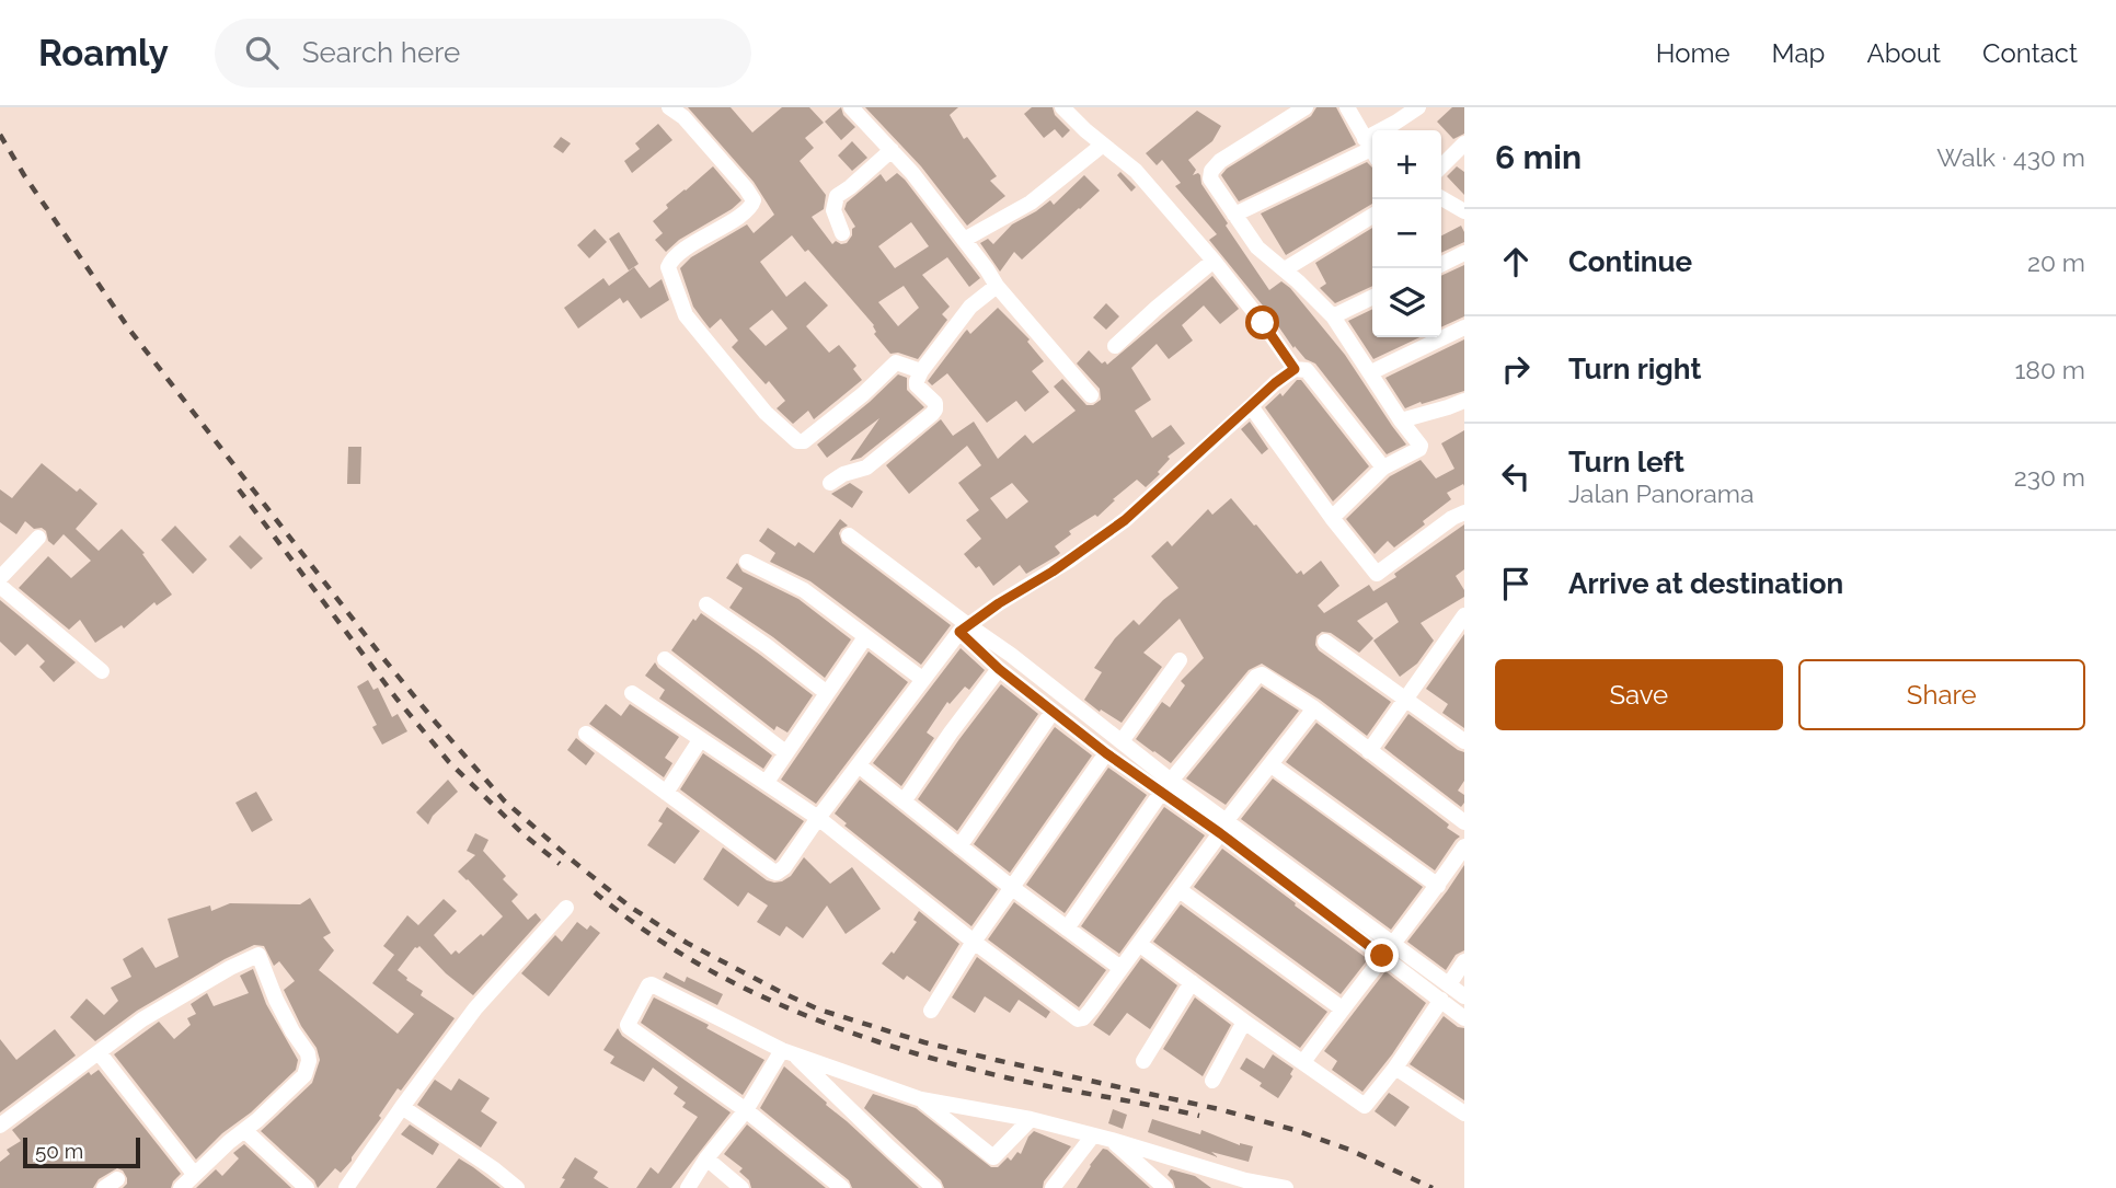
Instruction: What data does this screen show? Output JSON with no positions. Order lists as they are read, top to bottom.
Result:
{
  "scale_bar": "50 m",
  "page": {
    "header": "Roamly",
    "search": "Search here",
    "nav": [
      "Home",
      "Map",
      "About",
      "Contact"
    ],
    "heading": ["6 min", "Walk · 430 m"],
    "map_buttons": ["+", "−"],
    "list": [
      ["Continue", "20 m"],
      ["Turn right", "180 m"],
      ["Turn left", "Jalan Panorama", "230 m"],
      "Arrive at destination"
    ],
    "buttons": ["Save", "Share"],
    "scale": "50 m"
  }
}
